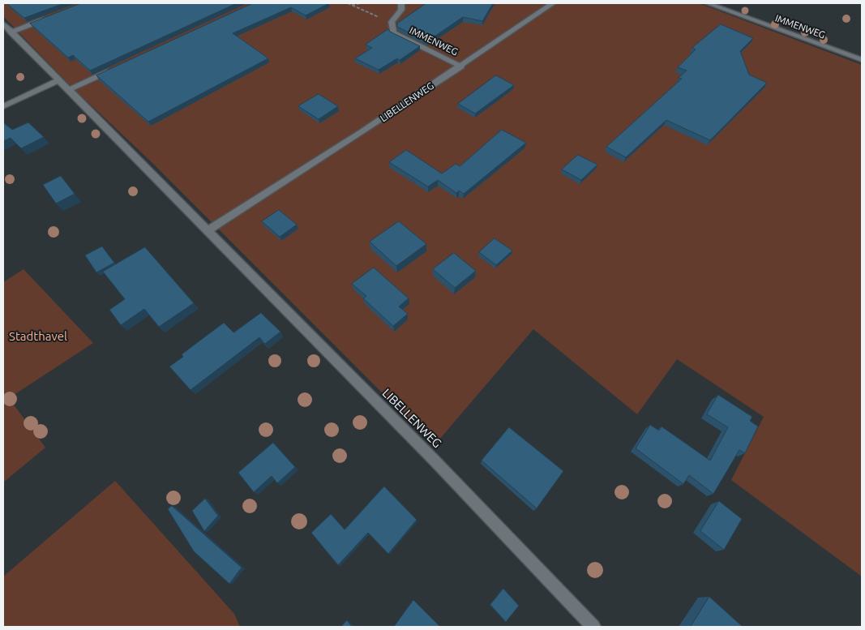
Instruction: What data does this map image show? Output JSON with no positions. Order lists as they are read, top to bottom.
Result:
{
  "streets": {
    "street": ["IMMENWEG", "LIBELLENWEG"]
  },
  "crossings": [
    ["IMMENWEG", "LIBELLENWEG"]
  ],
  "parks": ["Stadthavel"]
}
